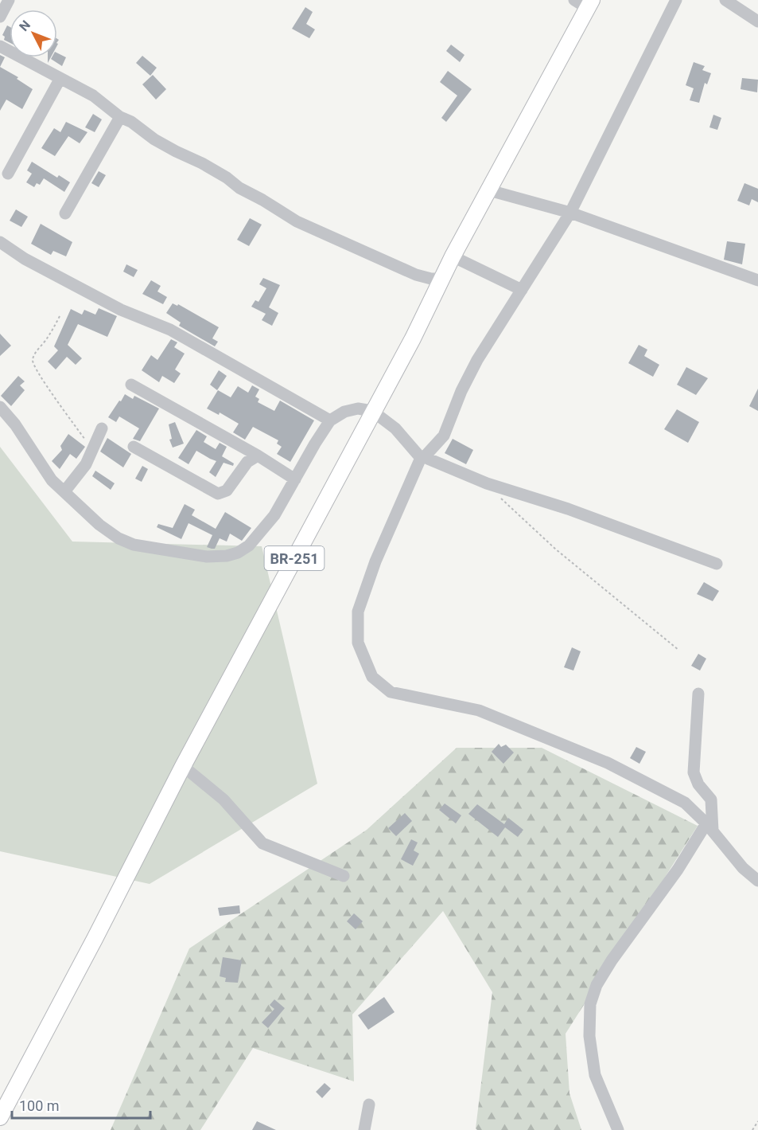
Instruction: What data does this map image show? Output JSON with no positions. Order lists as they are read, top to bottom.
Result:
{
  "streets": {
    "main road": ["BR-251"]
  },
  "scale_bar": "100 m",
  "north": "top left"
}
